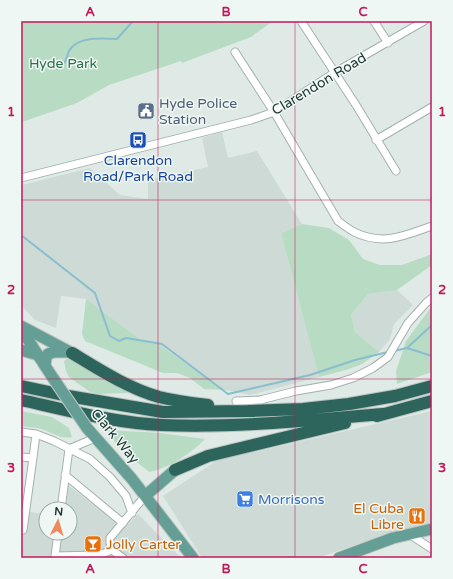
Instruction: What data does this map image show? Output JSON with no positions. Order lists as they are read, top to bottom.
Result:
{
  "streets": {
    "main road": ["Clark Way"],
    "street": ["Clarendon Road"]
  },
  "parks": ["Hyde Park"],
  "places": {
    "public building": ["Hyde Police Station"],
    "bus stop": ["Clarendon Road/Park Road"],
    "supermarket": ["Morrisons"],
    "restaurant": ["El Cuba Libre"],
    "bar": ["Jolly Carter"]
  },
  "north": "top",
  "grid": {
    "columns": ["A", "B", "C"],
    "rows": ["1", "2", "3"]
  }
}
